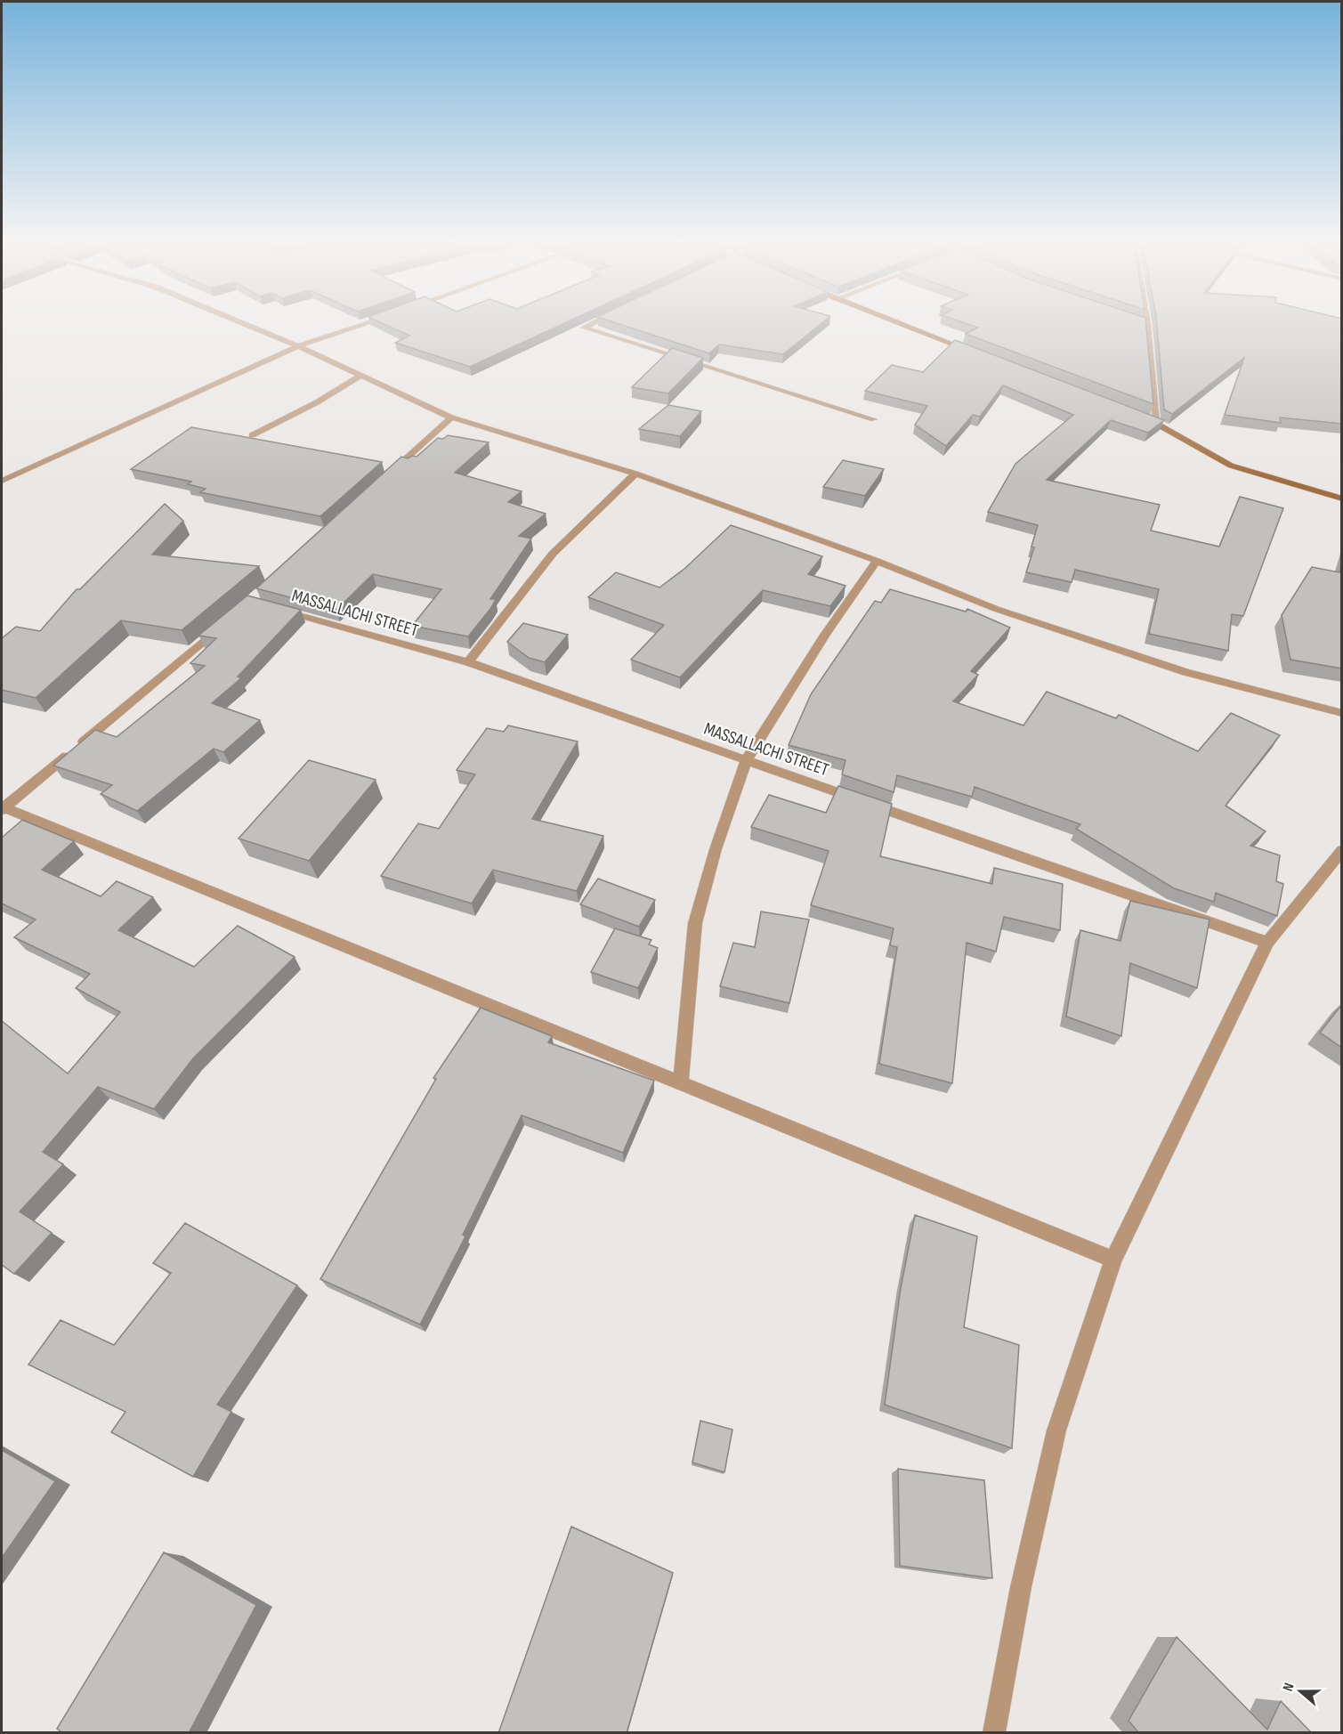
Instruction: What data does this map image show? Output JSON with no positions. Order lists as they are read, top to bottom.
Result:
{
  "streets": {
    "street": ["MASSALLACHI STREET"]
  },
  "north": "left"
}
